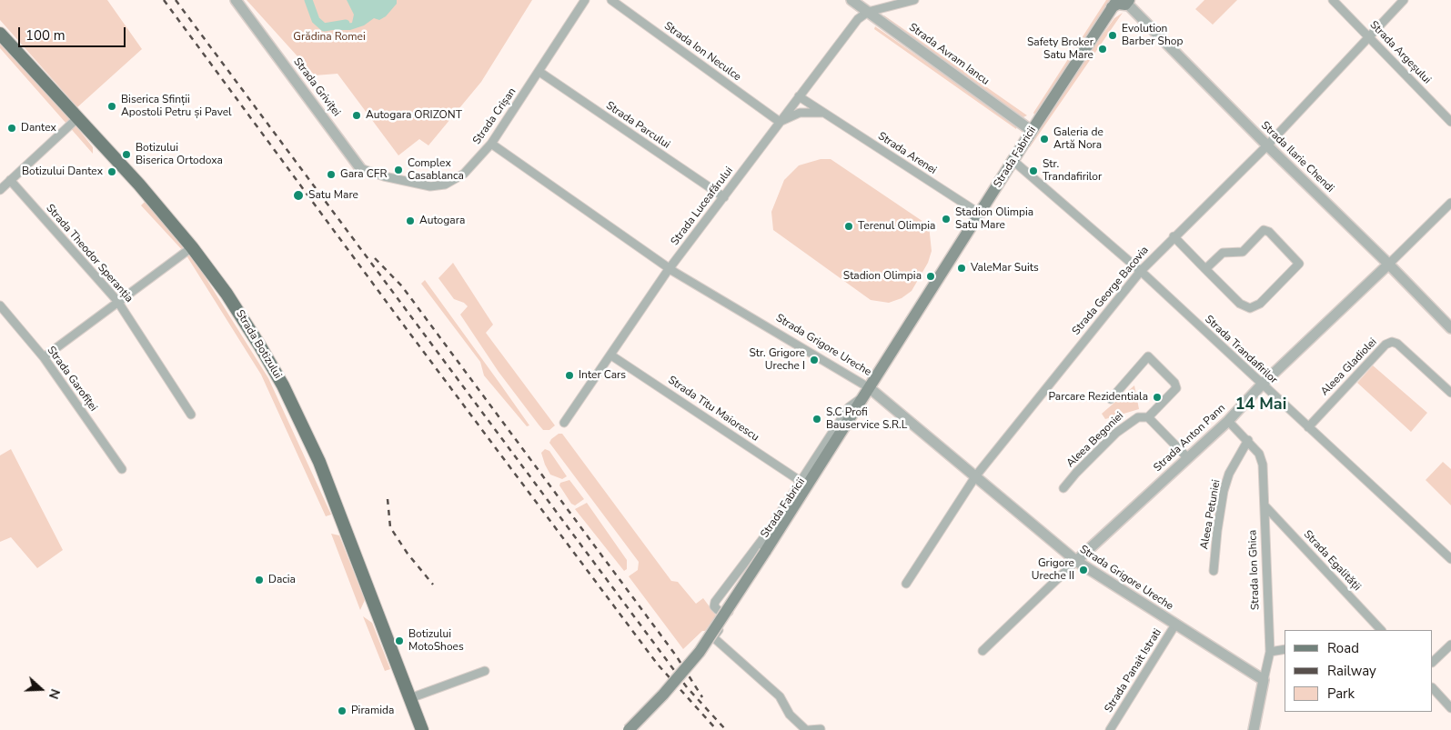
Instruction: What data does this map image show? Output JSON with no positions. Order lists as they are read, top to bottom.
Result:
{
  "streets": {
    "main road": ["Strada Fabricii", "Strada Botizului"],
    "street": [
      "Strada Ion Neculce",
      "Strada Argeșului",
      "Strada Avram Iancu",
      "Strada Griviței",
      "Strada Crișan",
      "Strada Parcului",
      "Strada Arenei",
      "Strada Ilarie Chendi",
      "Strada Luceafărului",
      "Strada Theodor Speranția",
      "Strada George Bacovia",
      "Strada Grigore Ureche",
      "Strada Trandafirilor",
      "Aleea Gladiolei",
      "Strada Garofiței",
      "Strada Titu Maiorescu",
      "Strada Anton Pann",
      "Aleea Begoniei",
      "Aleea Petuniei",
      "Strada Egalității",
      "Strada Ion Ghica",
      "Strada Panait Istrati"
    ]
  },
  "crossings": [
    ["Strada Ion Neculce", "Strada Luceafărului"],
    ["Strada Argeșului", "Strada George Bacovia"],
    ["Strada Avram Iancu", "Strada Fabricii"],
    ["Strada Avram Iancu", "Strada Luceafărului"],
    ["Strada Griviței", "Strada Crișan"],
    ["Strada Crișan", "Strada Parcului"],
    ["Strada Crișan", "Strada Grigore Ureche"],
    ["Strada Parcului", "Strada Luceafărului"],
    ["Strada Arenei", "Strada Fabricii"],
    ["Strada Arenei", "Strada Luceafărului"],
    ["Strada Fabricii", "Strada Ilarie Chendi"],
    ["Strada Fabricii", "Strada Grigore Ureche"],
    ["Strada Fabricii", "Strada Trandafirilor"],
    ["Strada Fabricii", "Strada Titu Maiorescu"],
    ["Strada Ilarie Chendi", "Strada George Bacovia"],
    ["Strada Ilarie Chendi", "Strada Anton Pann"],
    ["Strada Luceafărului", "Strada Grigore Ureche"],
    ["Strada Luceafărului", "Strada Titu Maiorescu"],
    ["Strada George Bacovia", "Strada Grigore Ureche"],
    ["Strada George Bacovia", "Strada Trandafirilor"],
    ["Strada Grigore Ureche", "Strada Anton Pann"],
    ["Strada Grigore Ureche", "Strada Ion Ghica"],
    ["Strada Grigore Ureche", "Strada Panait Istrati"],
    ["Strada Trandafirilor", "Aleea Gladiolei"],
    ["Strada Trandafirilor", "Strada Anton Pann"],
    ["Strada Anton Pann", "Strada Ion Ghica"],
    ["Aleea Petuniei", "Strada Ion Ghica"],
    ["Strada Egalității", "Strada Ion Ghica"]
  ],
  "districts": ["14 Mai"],
  "parks": ["Grădina Romei"],
  "places": [
    "Evolution Barber Shop",
    "Safety Broker Satu Mare",
    "Biserica Sfinții Apostoli Petru și Pavel",
    "Autogara ORIZONT",
    "Dantex",
    "Galeria de Artă Nora",
    "Botizului Biserica Ortodoxa",
    "Complex Casablanca",
    "Str. Trandafirilor",
    "Botizului Dantex",
    "Gara CFR",
    "Satu Mare",
    "Stadion Olimpia Satu Mare",
    "Autogara",
    "Terenul Olimpia",
    "ValeMar Suits",
    "Stadion Olimpia",
    "Str. Grigore Ureche I",
    "Inter Cars",
    "Parcare Rezidentiala",
    "S.C Profi Bauservice S.R.L",
    "Grigore Ureche II",
    "Dacia",
    "Botizului MotoShoes",
    "Piramida"
  ],
  "legend": ["Road", "Railway", "Park"],
  "scale_bar": "100 m",
  "north": "right"
}
